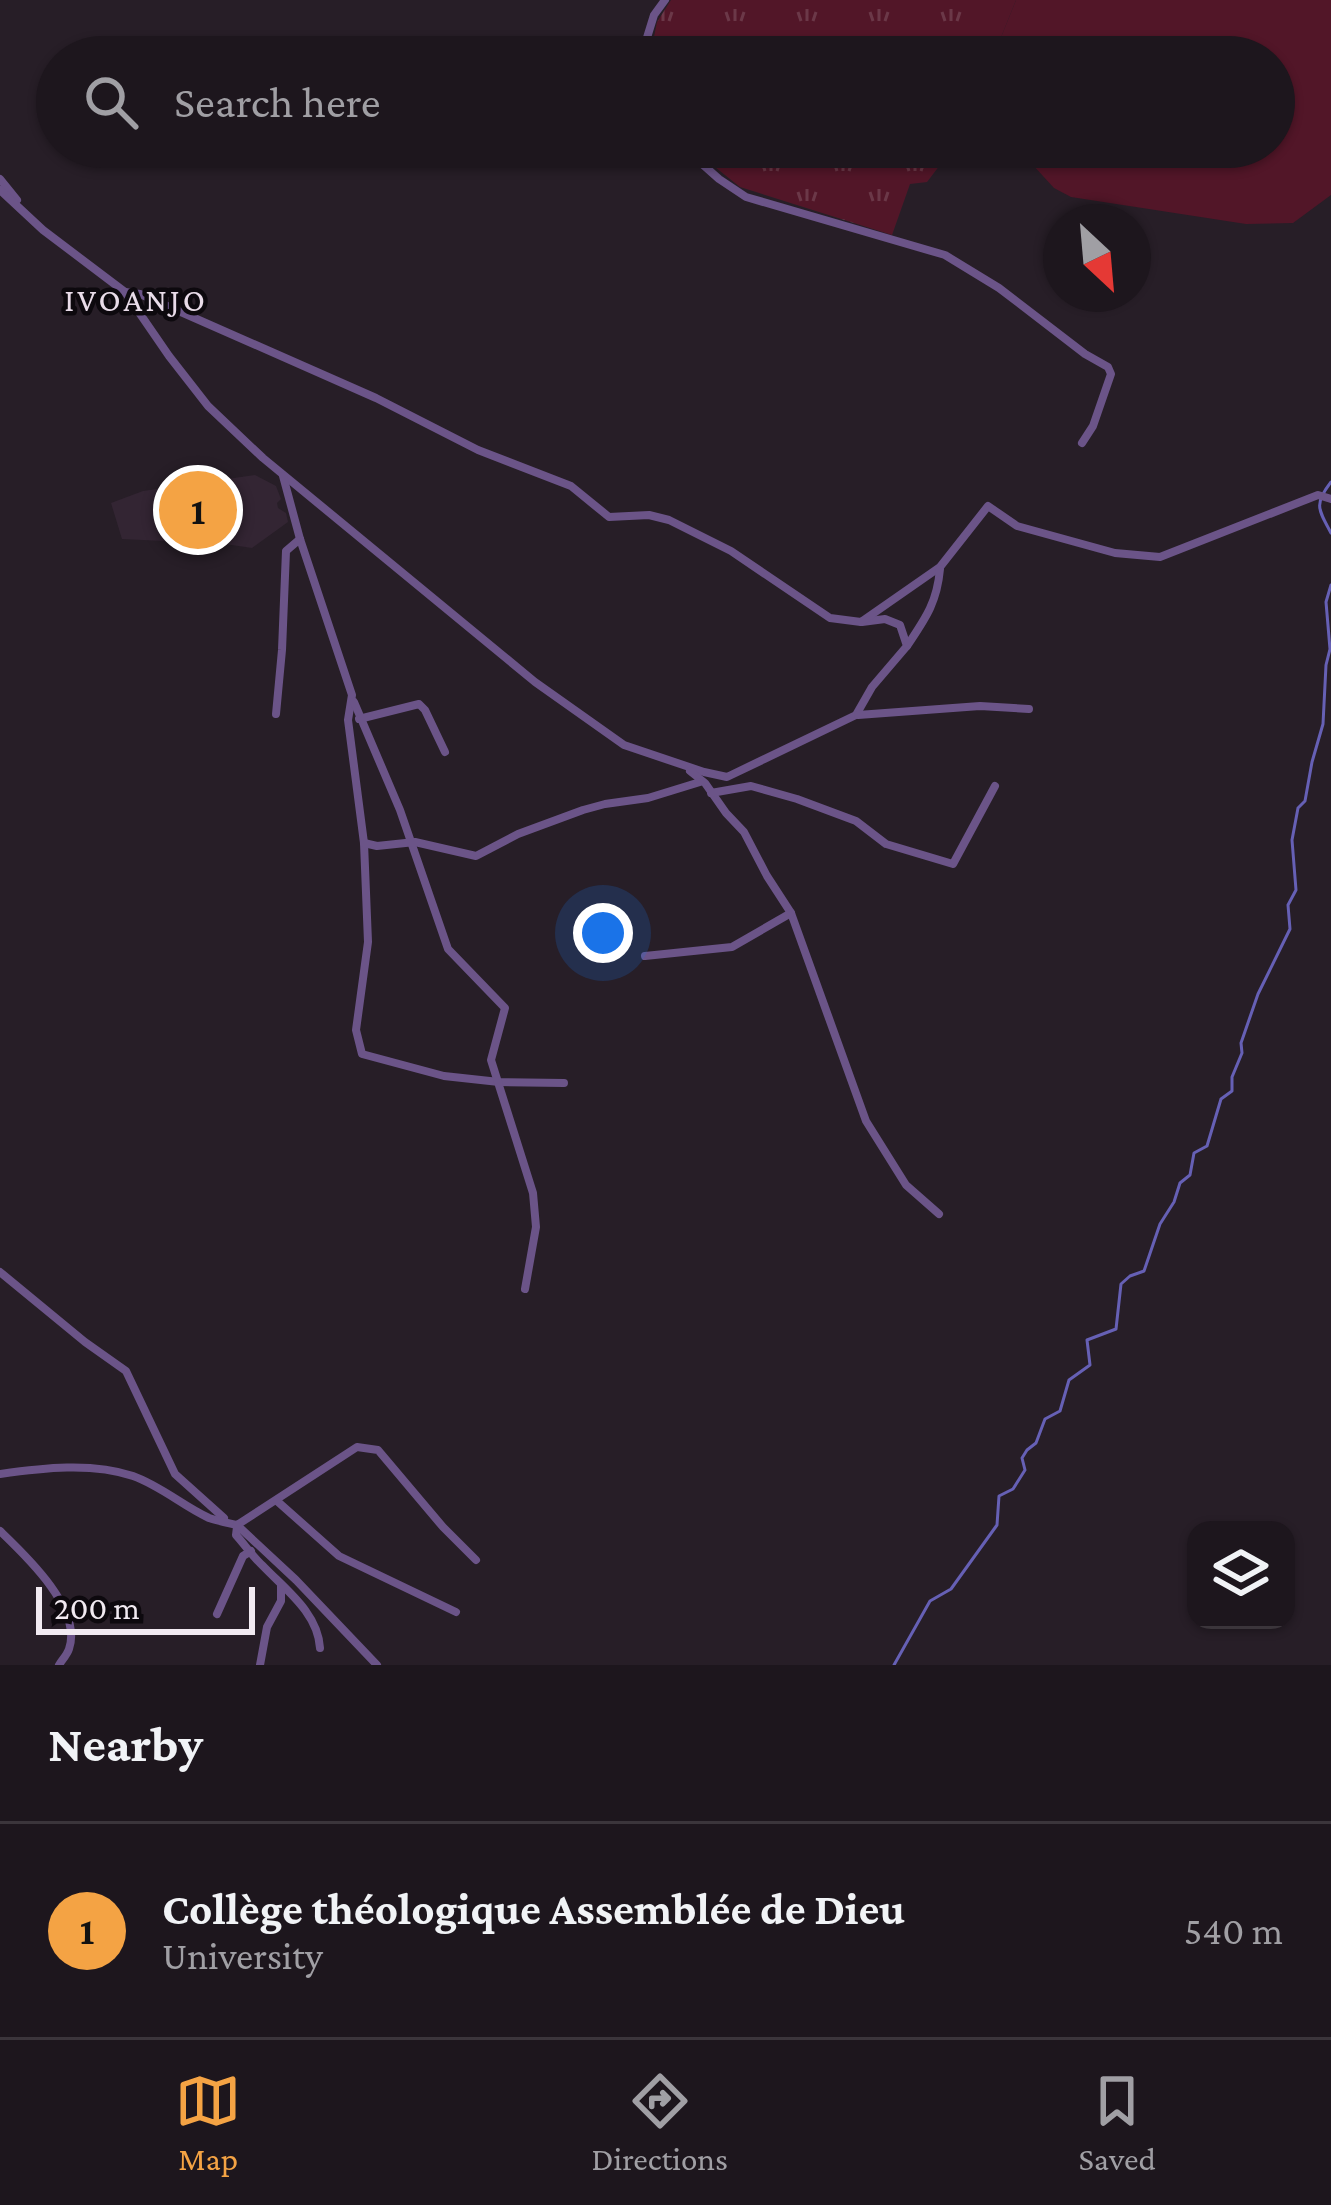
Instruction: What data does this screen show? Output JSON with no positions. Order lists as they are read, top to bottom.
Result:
{
  "districts": ["IVOANJO"],
  "scale_bar": "200 m",
  "north": "bottom right",
  "page": {
    "search": "Search here",
    "pins": "1",
    "scale": "200 m",
    "heading": "Nearby",
    "list": [
      {
        "mark": "1",
        "name": "Collège théologique Assemblée de Dieu",
        "note": "University",
        "value": "540 m"
      }
    ],
    "nav": ["Map", "Directions", "Saved"]
  }
}
